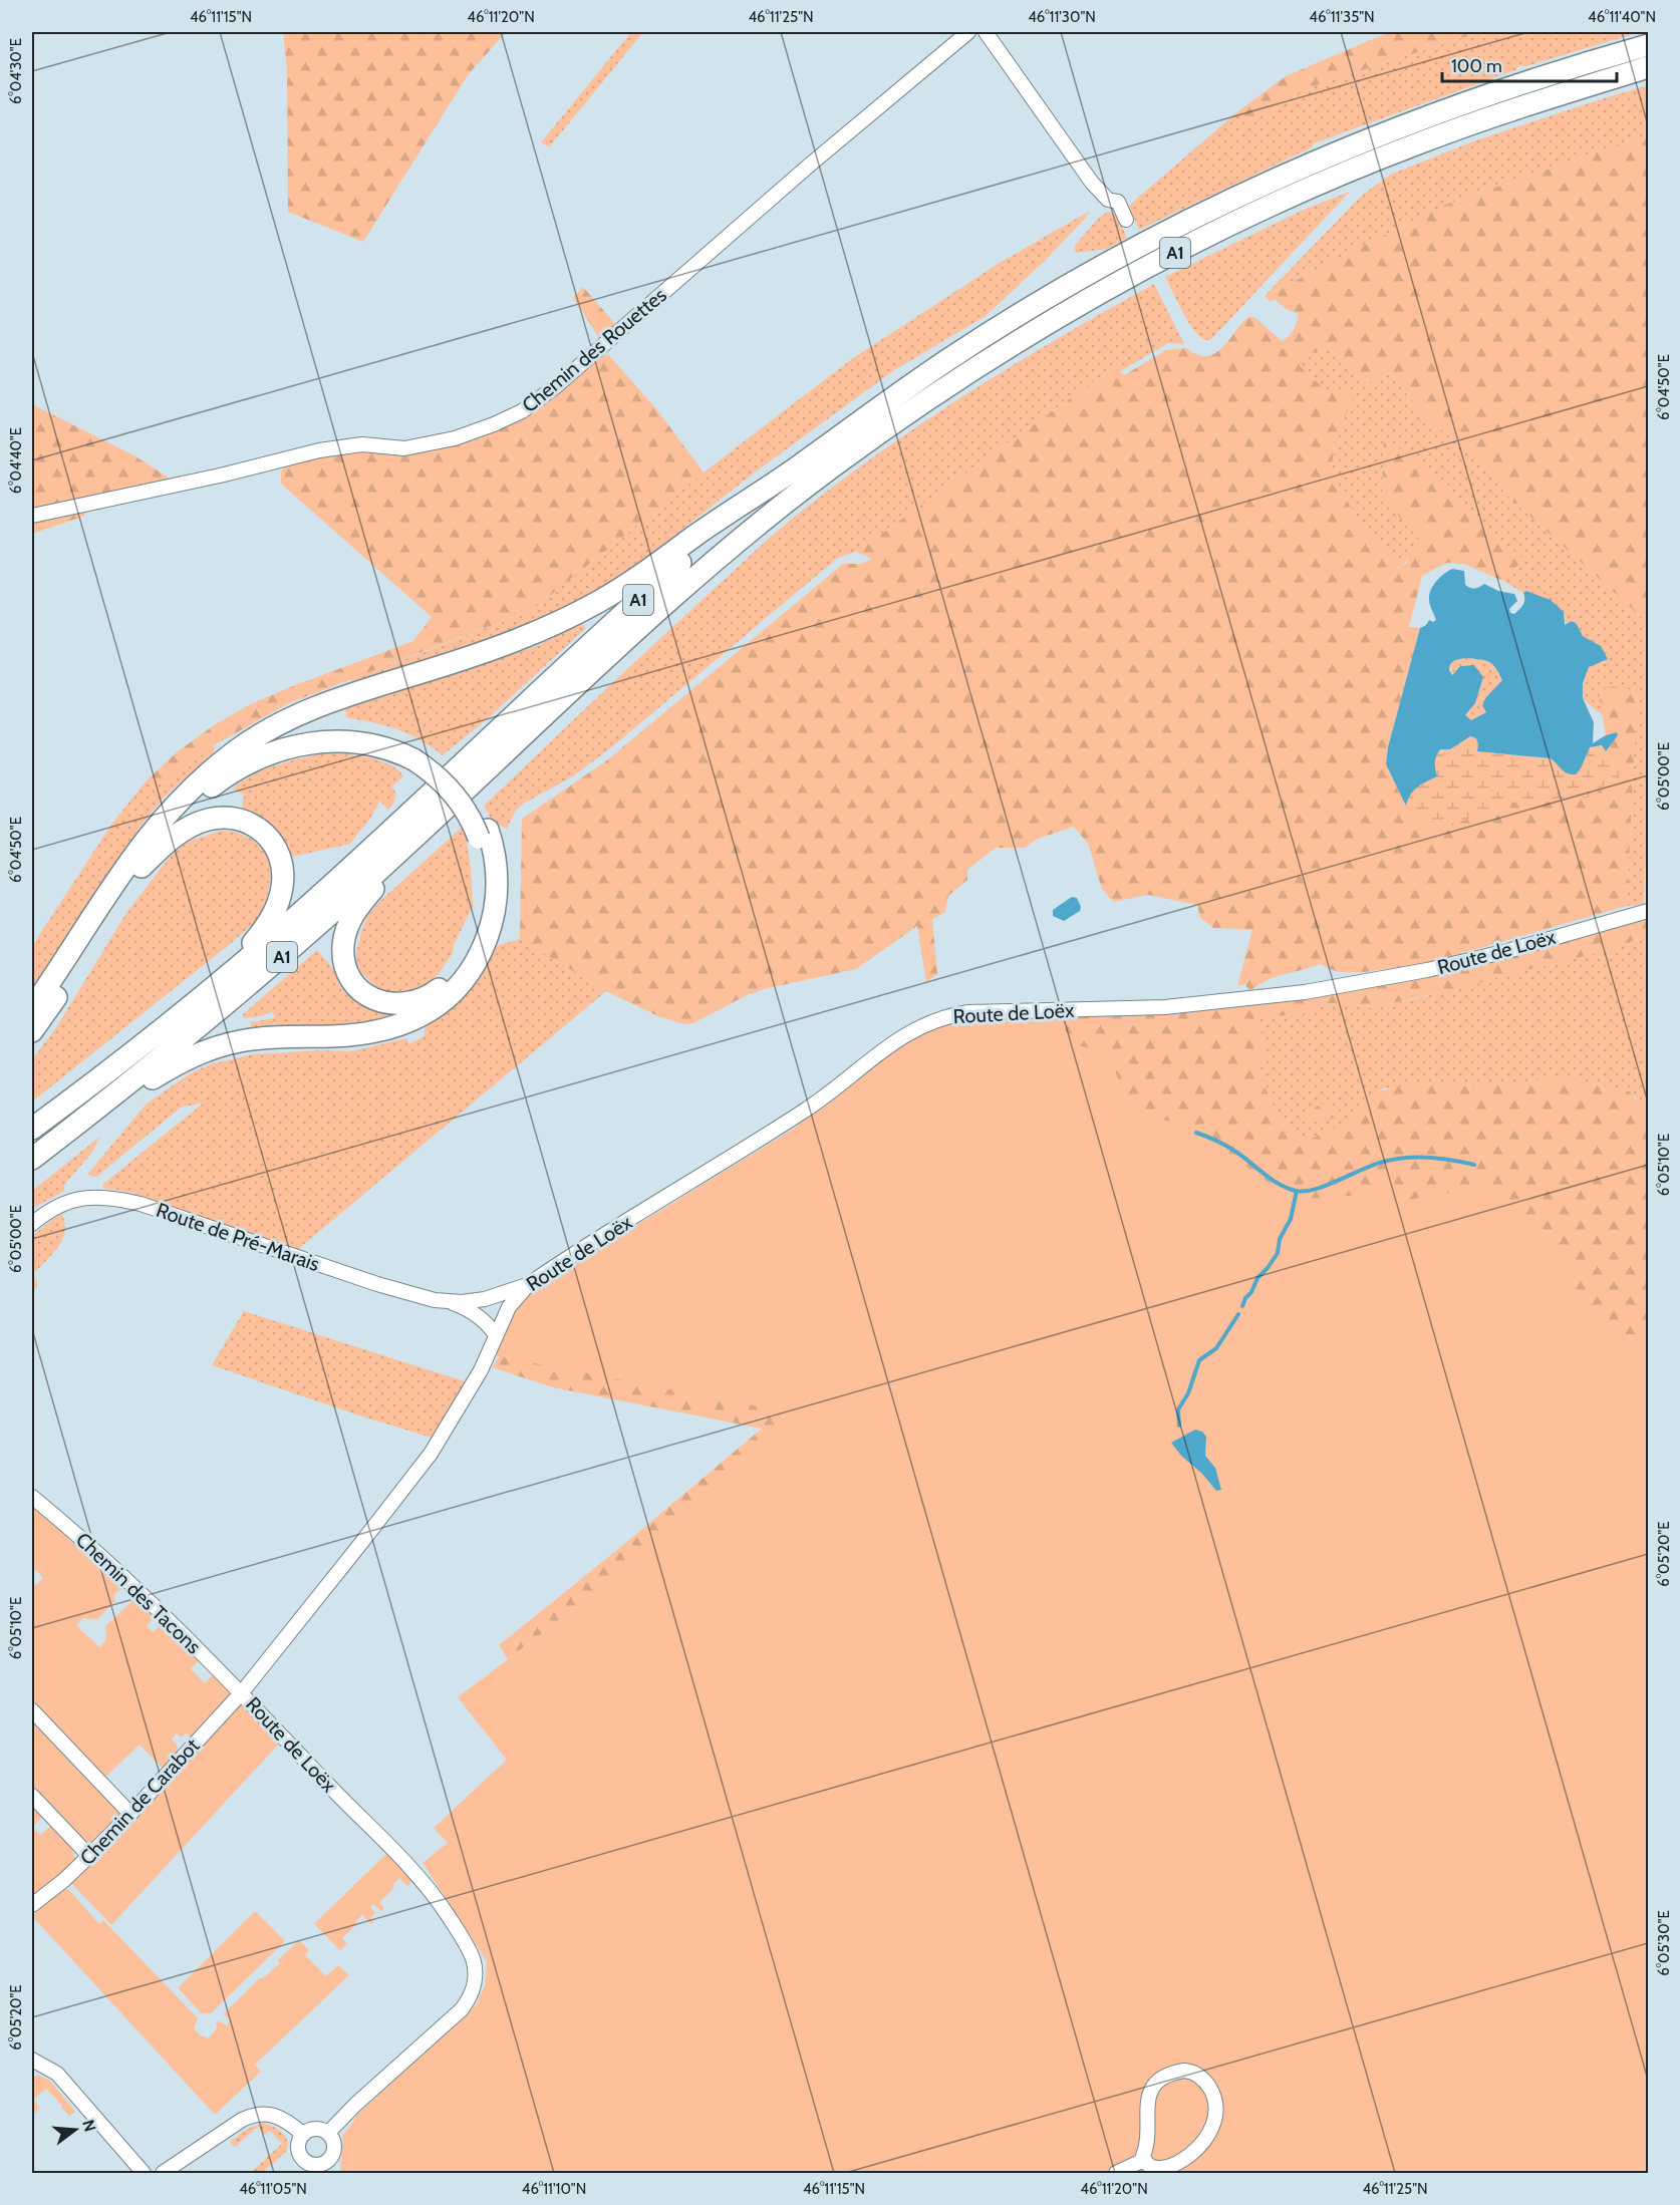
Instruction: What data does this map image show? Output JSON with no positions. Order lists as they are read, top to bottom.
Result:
{
  "streets": {
    "highway": ["A1"],
    "street": [
      "Chemin des Rouettes",
      "Route de Loëx",
      "Route de Pré-Marais",
      "Chemin des Tacons",
      "Chemin de Carabot"
    ]
  },
  "crossings": [
    ["Route de Loëx", "Chemin des Tacons"],
    ["Route de Loëx", "Chemin de Carabot"],
    ["Chemin des Tacons", "Chemin de Carabot"]
  ],
  "scale_bar": "100 m",
  "north": "right",
  "coordinates": [
    "46°11'15\"N",
    "46°11'20\"N",
    "46°11'25\"N",
    "46°11'30\"N",
    "46°11'35\"N",
    "46°11'40\"N",
    "6°04'30\"E",
    "6°04'50\"E",
    "6°04'40\"E",
    "6°05'00\"E",
    "6°05'10\"E",
    "6°05'20\"E",
    "6°05'30\"E",
    "46°11'05\"N",
    "46°11'10\"N"
  ]
}
